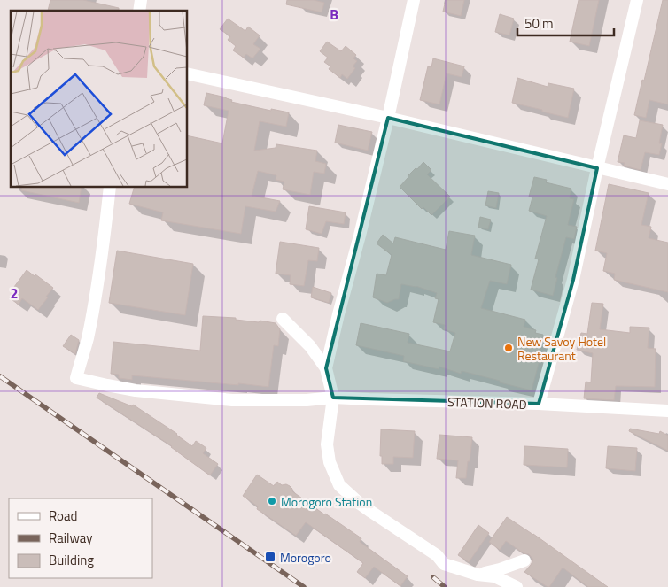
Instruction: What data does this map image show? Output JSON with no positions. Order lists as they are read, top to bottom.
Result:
{
  "streets": {
    "street": ["STATION ROAD"]
  },
  "places": {
    "other": ["New Savoy Hotel Restaurant", "Morogoro Station"],
    "transit": ["Morogoro"]
  },
  "legend": ["Road", "Railway", "Building"],
  "scale_bar": "50 m",
  "grid": {
    "columns": ["B"],
    "rows": ["2"]
  }
}
